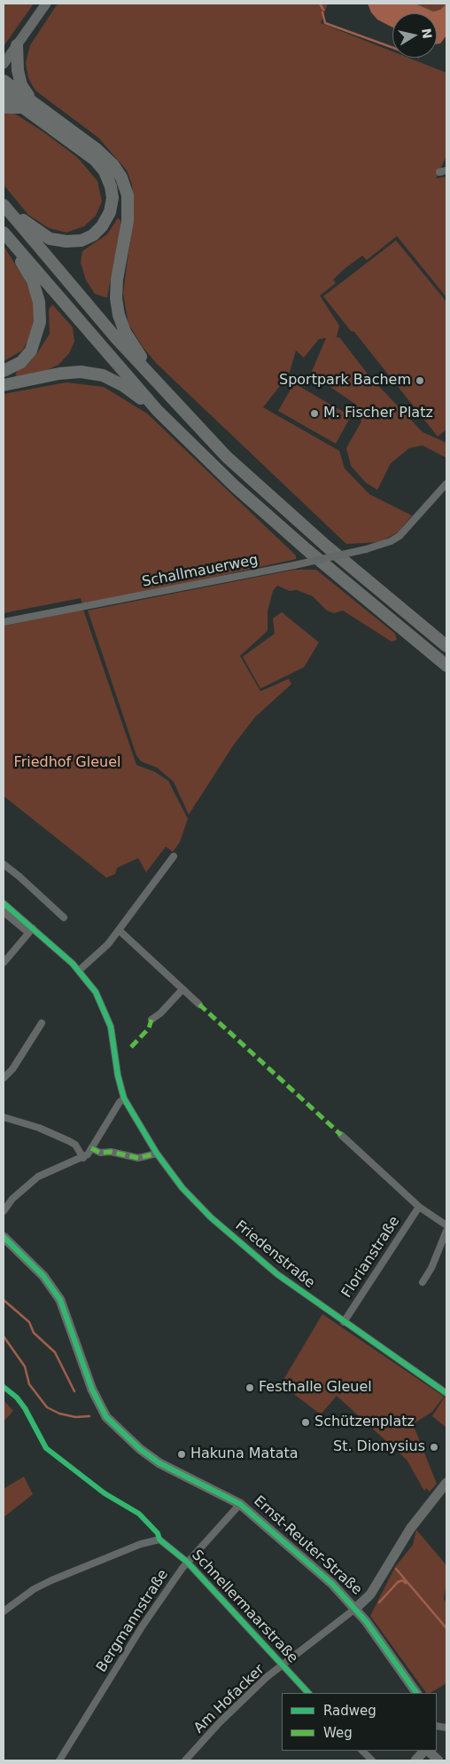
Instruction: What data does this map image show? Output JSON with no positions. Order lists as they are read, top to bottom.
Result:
{
  "streets": {
    "street": [
      "Schallmauerweg",
      "Friedenstraße",
      "Florianstraße",
      "Ernst-Reuter-Straße",
      "Schnellermaarstraße",
      "Bergmannstraße",
      "Am Hofacker"
    ]
  },
  "crossings": [
    ["Friedenstraße", "Florianstraße"],
    ["Ernst-Reuter-Straße", "Bergmannstraße"],
    ["Ernst-Reuter-Straße", "Am Hofacker"],
    ["Schnellermaarstraße", "Bergmannstraße"],
    ["Schnellermaarstraße", "Am Hofacker"]
  ],
  "parks": ["Friedhof Gleuel"],
  "places": [
    "Sportpark Bachem",
    "M. Fischer Platz",
    "Festhalle Gleuel",
    "Schützenplatz",
    "St. Dionysius",
    "Hakuna Matata"
  ],
  "legend": ["Radweg", "Weg"],
  "north": "right"
}
